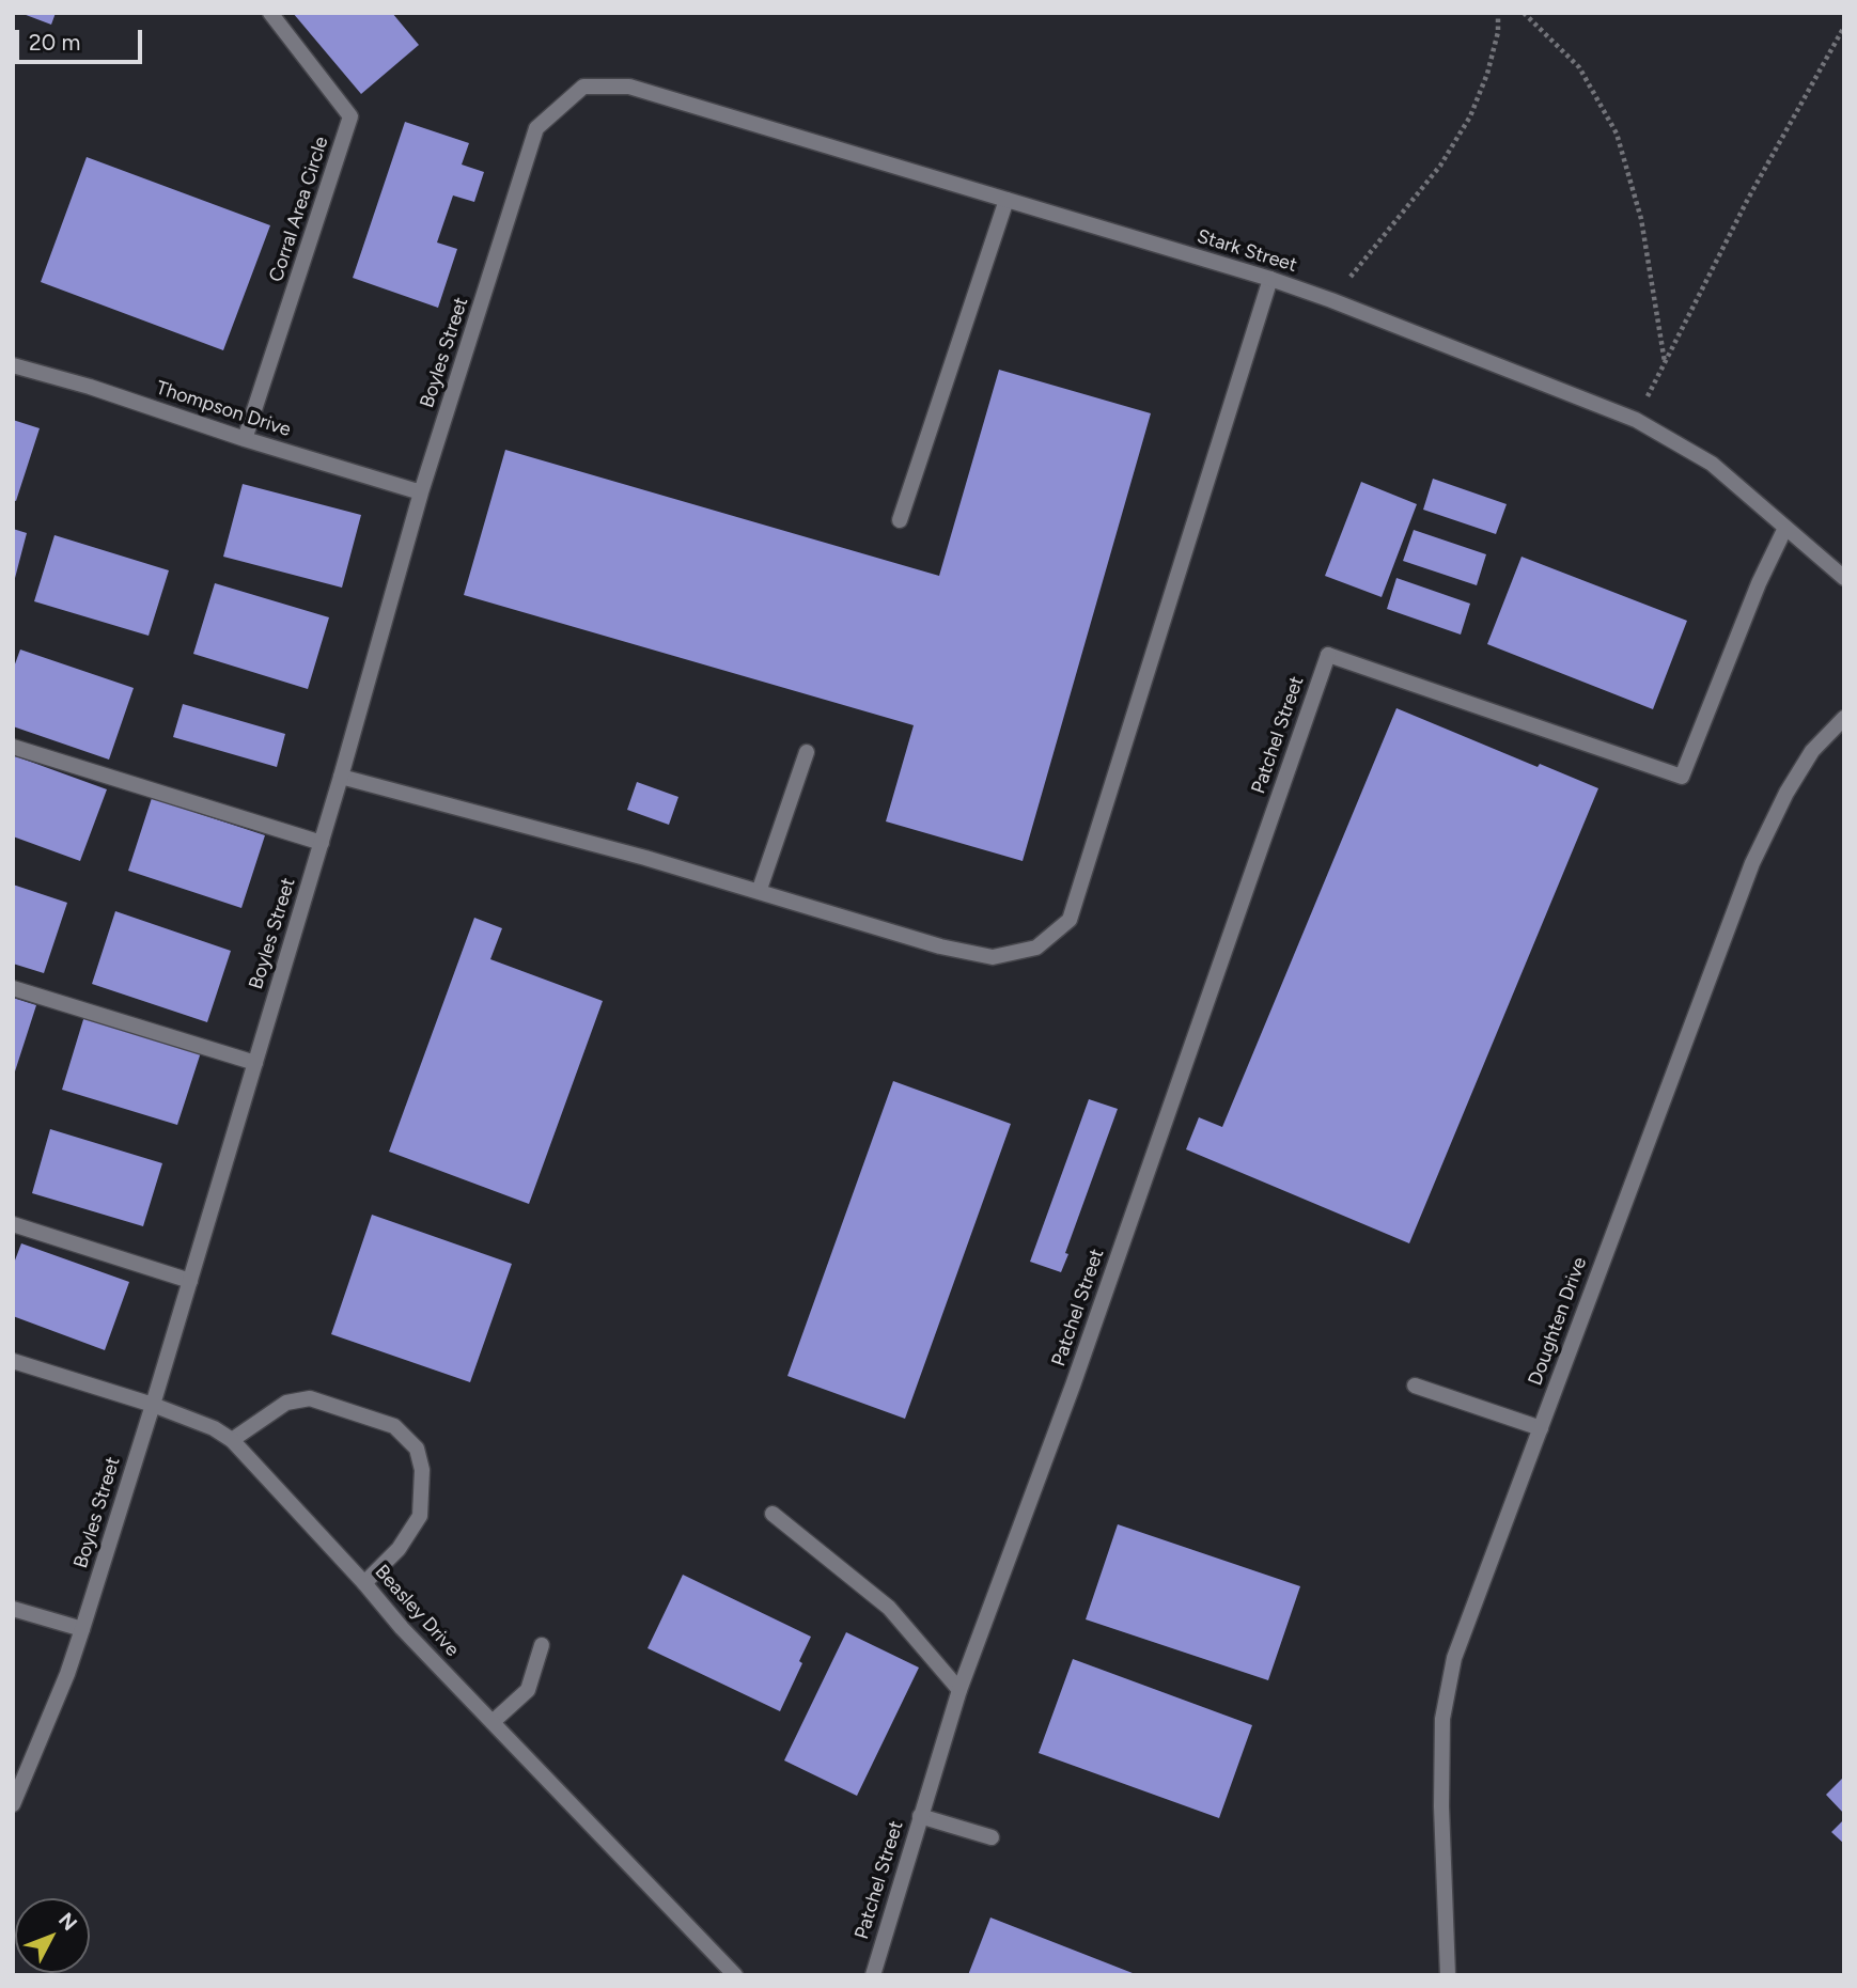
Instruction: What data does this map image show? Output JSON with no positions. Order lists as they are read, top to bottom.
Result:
{
  "streets": {
    "street": [
      "Corral Area Circle",
      "Stark Street",
      "Boyles Street",
      "Thompson Drive",
      "Patchel Street",
      "Doughten Drive",
      "Beasley Drive"
    ]
  },
  "crossings": [
    ["Corral Area Circle", "Thompson Drive"],
    ["Stark Street", "Boyles Street"],
    ["Stark Street", "Patchel Street"],
    ["Boyles Street", "Thompson Drive"],
    ["Boyles Street", "Beasley Drive"]
  ],
  "scale_bar": "20 m",
  "north": "top right"
}
